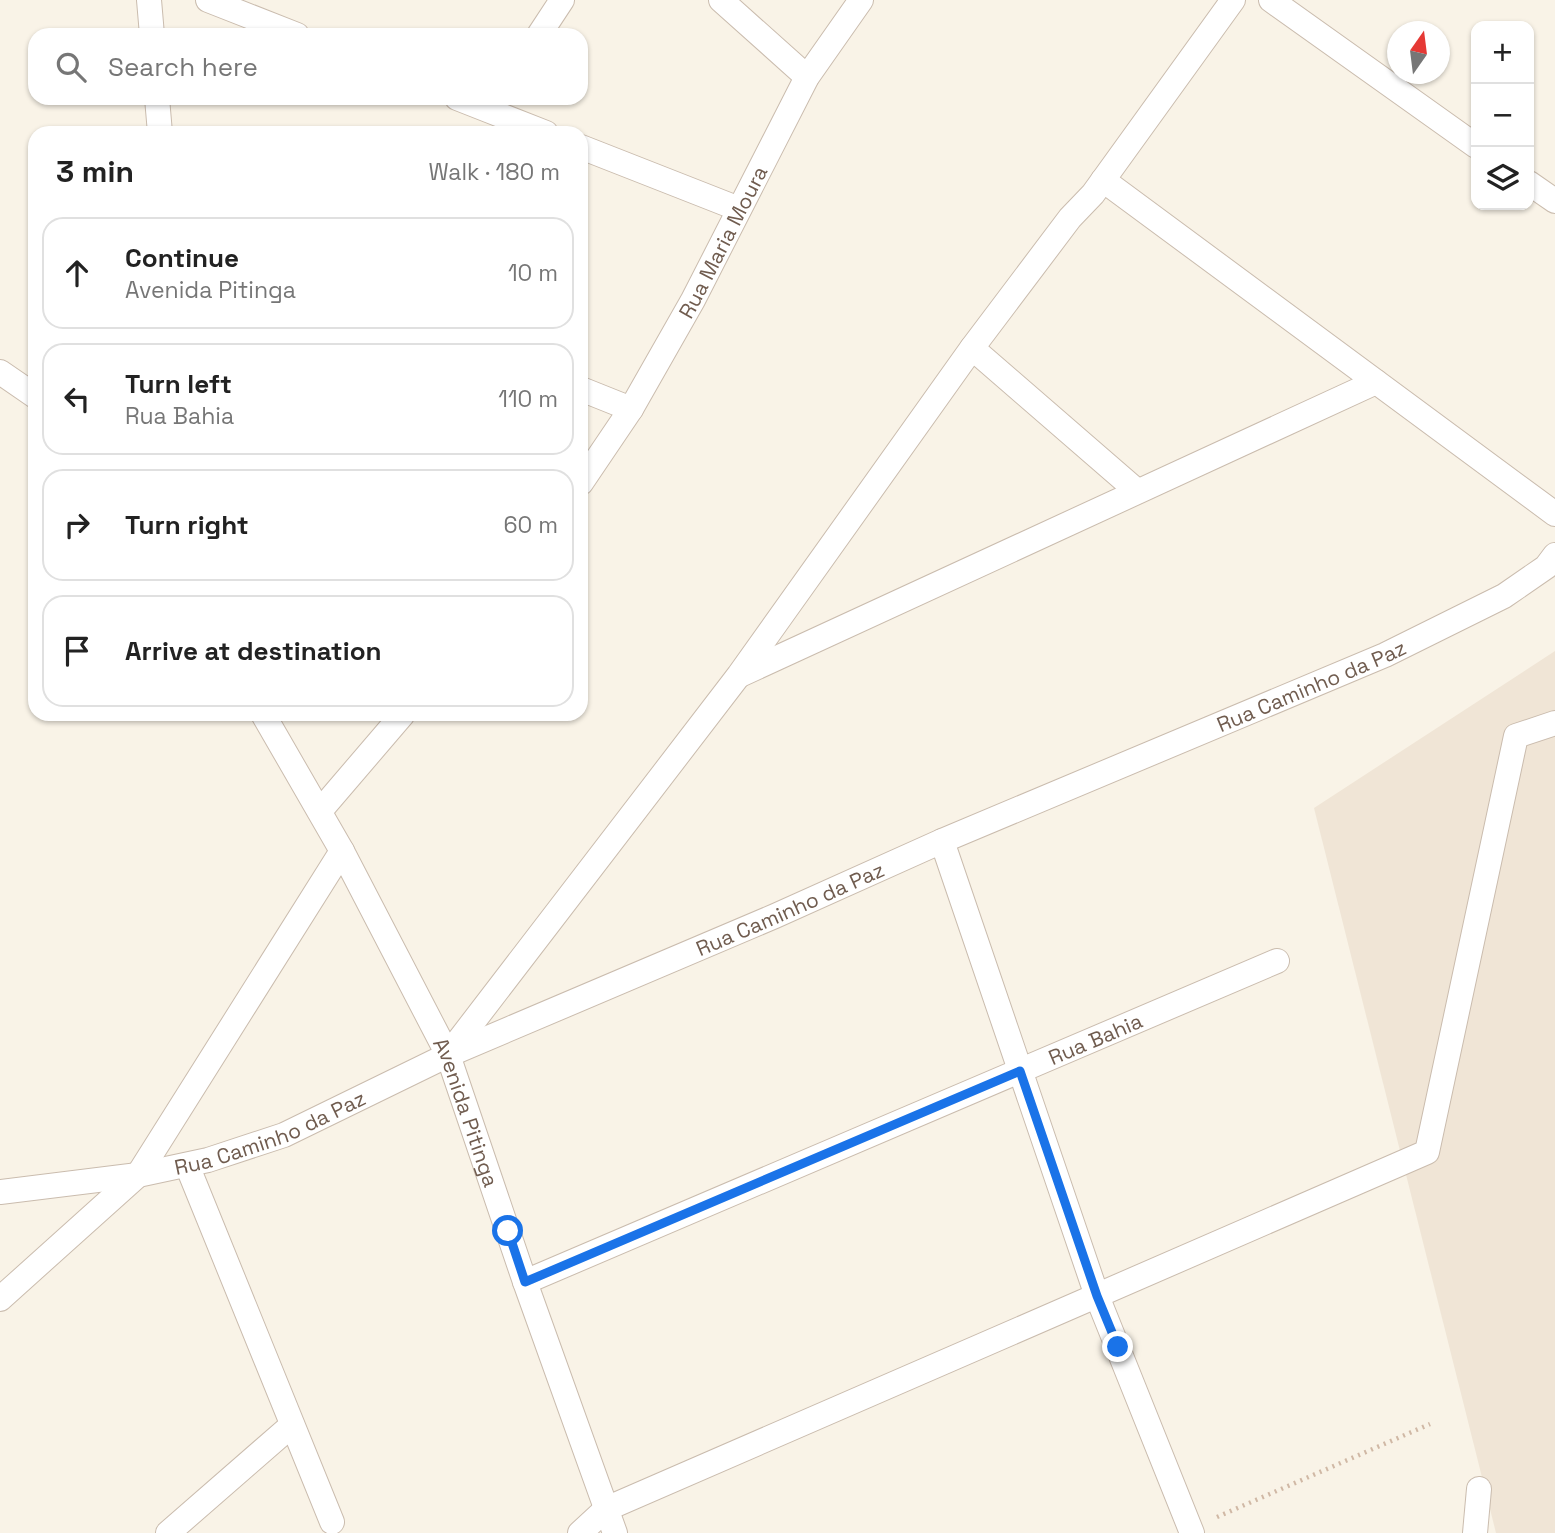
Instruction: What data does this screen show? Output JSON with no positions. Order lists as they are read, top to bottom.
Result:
{
  "streets": {
    "street": [
      "Rua Maria Moura",
      "Rua Caminho da Paz",
      "Rua Bahia",
      "Avenida Pitinga"
    ]
  },
  "crossings": [
    ["Rua Caminho da Paz", "Avenida Pitinga"],
    ["Rua Bahia", "Avenida Pitinga"]
  ],
  "north": "top",
  "page": {
    "map_buttons": ["+", "−"],
    "search": "Search here",
    "heading": ["3 min", "Walk · 180 m"],
    "list": [
      ["Continue", "Avenida Pitinga", "10 m"],
      ["Turn left", "Rua Bahia", "110 m"],
      ["Turn right", "60 m"],
      "Arrive at destination"
    ]
  }
}
